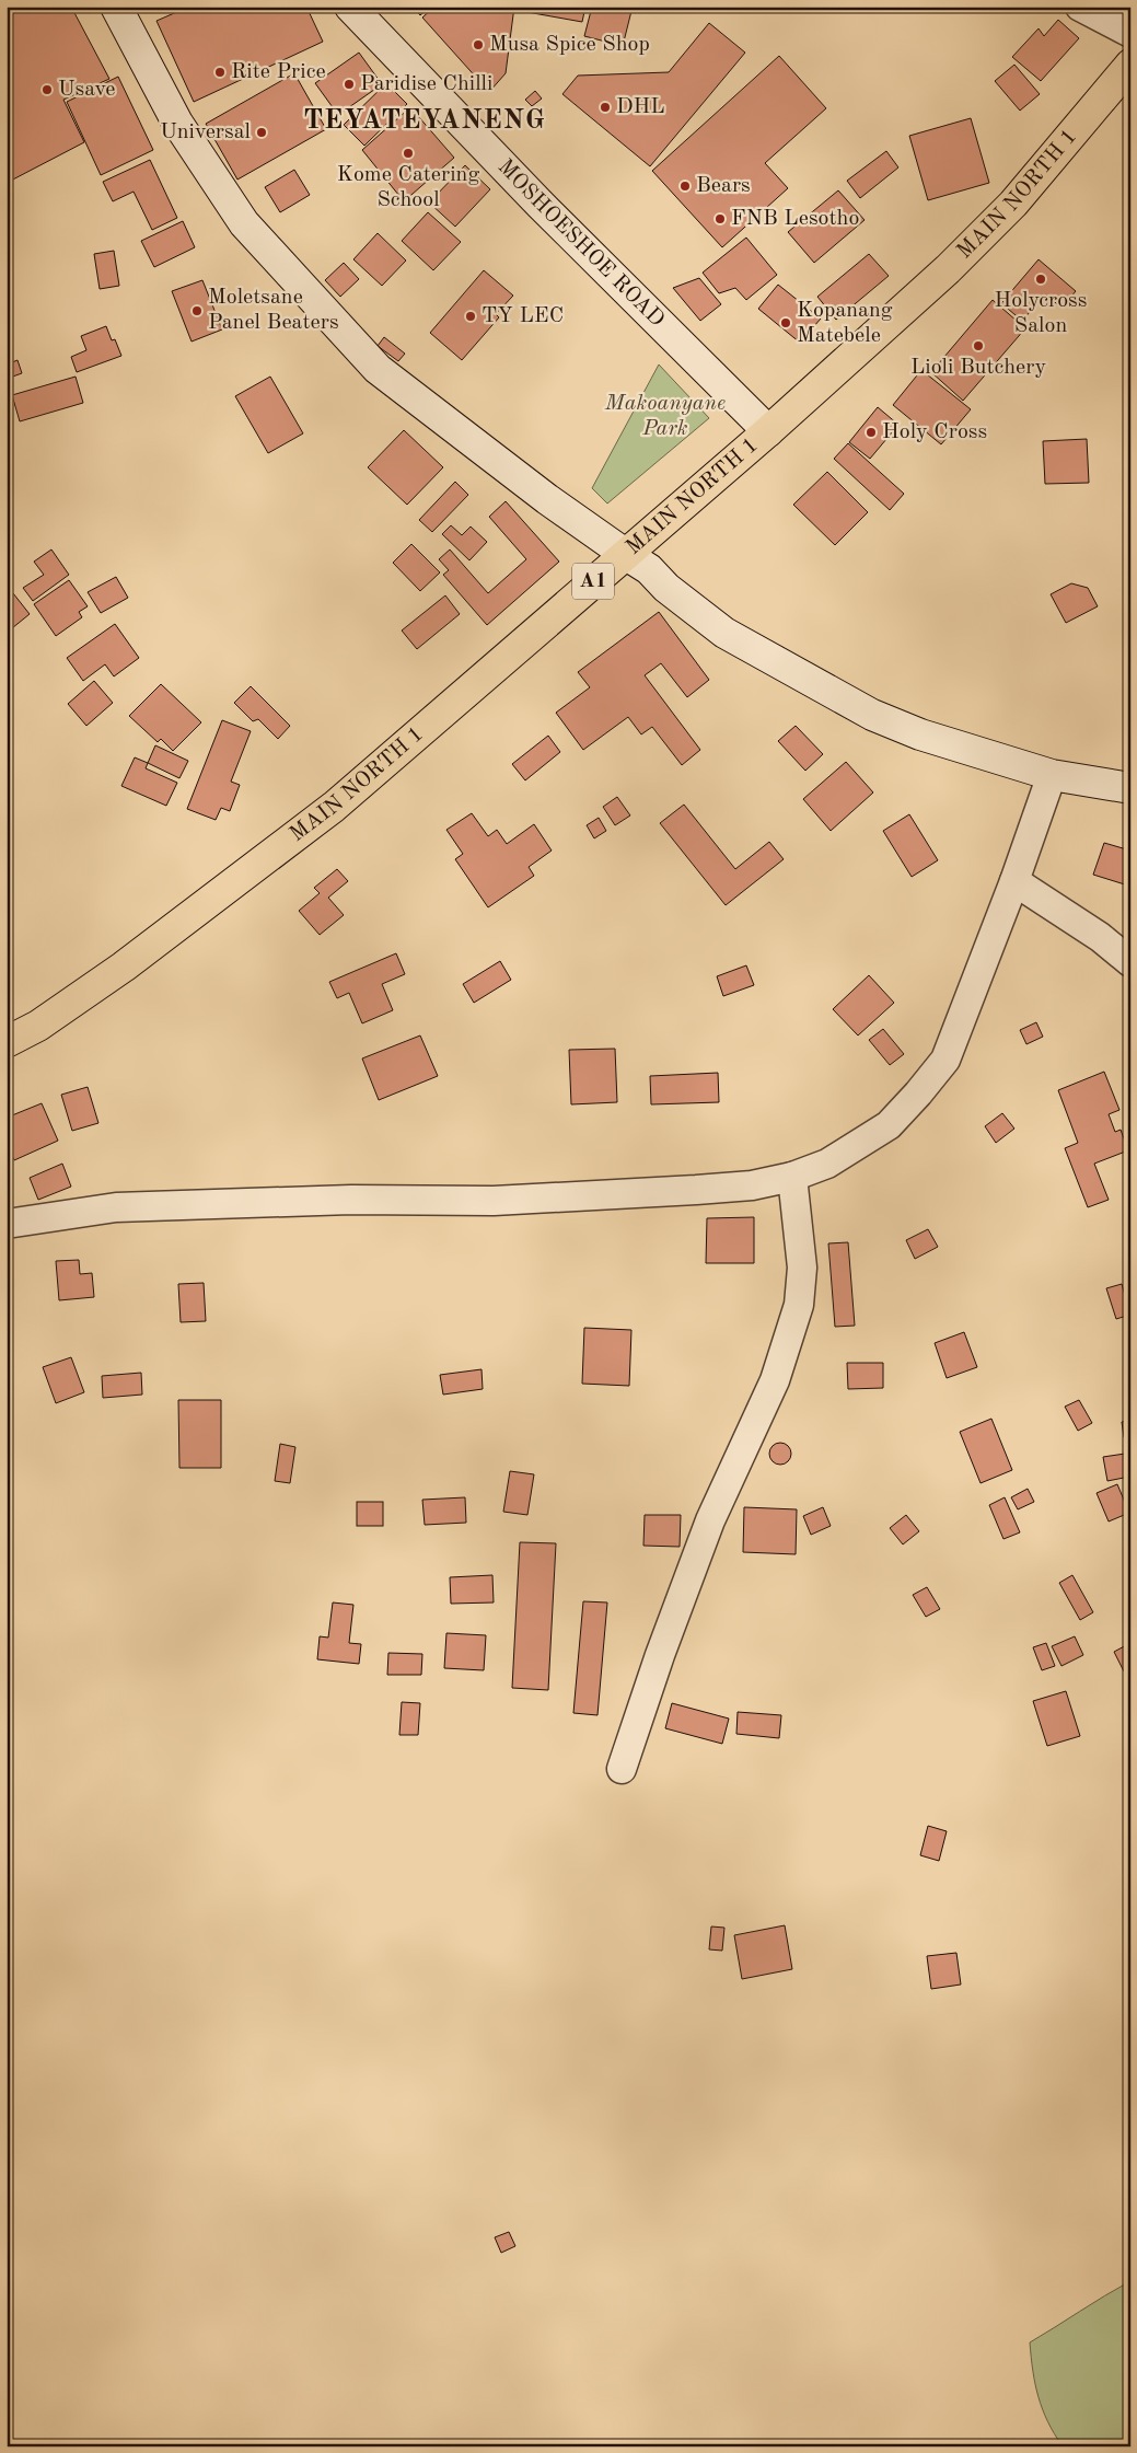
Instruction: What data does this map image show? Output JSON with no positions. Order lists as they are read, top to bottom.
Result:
{
  "streets": {
    "main road": ["MAIN NORTH 1", "MOSHOESHOE ROAD", "A1"]
  },
  "crossings": [
    ["MAIN NORTH 1", "MOSHOESHOE ROAD"]
  ],
  "districts": ["TEYATEYANENG"],
  "parks": ["Makoanyane Park"],
  "places": [
    "Musa Spice Shop",
    "Rite Price",
    "Paridise Chilli",
    "Usave",
    "DHL",
    "Universal",
    "Kome Catering School",
    "Bears",
    "FNB Lesotho",
    "Holycross Salon",
    "Moletsane Panel Beaters",
    "TY LEC",
    "Kopanang Matebele",
    "Lioli Butchery",
    "Holy Cross"
  ]
}
